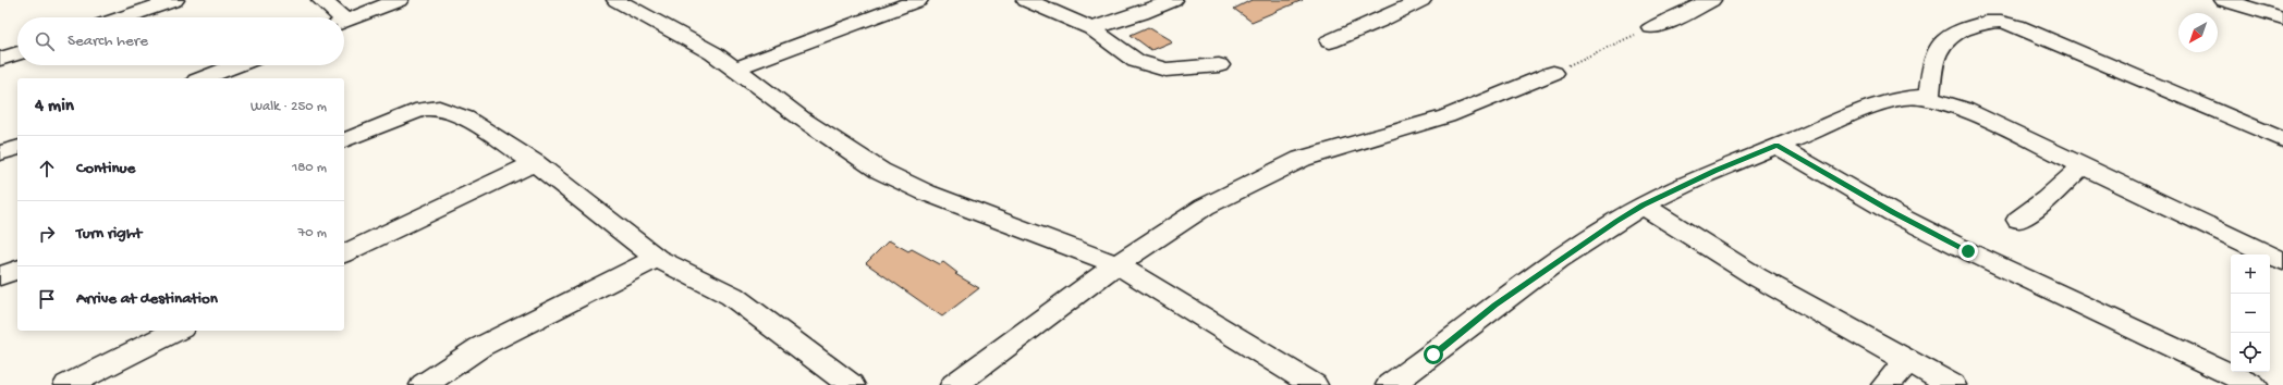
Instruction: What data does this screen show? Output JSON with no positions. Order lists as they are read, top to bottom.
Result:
{
  "north": "bottom left",
  "page": {
    "search": "Search here",
    "heading": ["4 min", "Walk · 250 m"],
    "list": [
      ["Continue", "180 m"],
      ["Turn right", "70 m"],
      "Arrive at destination"
    ],
    "map_buttons": ["+", "−"]
  }
}
